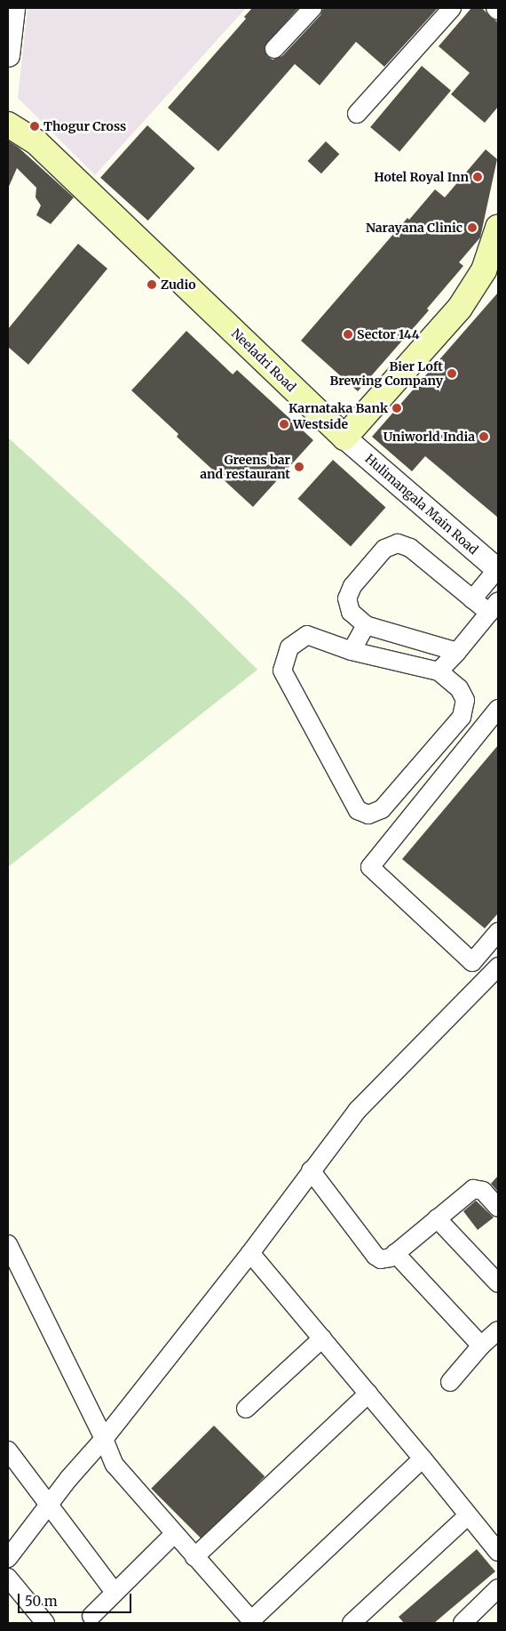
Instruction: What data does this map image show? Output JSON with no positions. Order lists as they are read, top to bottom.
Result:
{
  "streets": {
    "main road": ["Neeladri Road"],
    "street": ["Hulimangala Main Road"]
  },
  "crossings": [
    ["Neeladri Road", "Hulimangala Main Road"]
  ],
  "places": [
    "Thogur Cross",
    "Hotel Royal Inn",
    "Narayana Clinic",
    "Zudio",
    "Sector 144",
    "Bier Loft Brewing Company",
    "Karnataka Bank",
    "Westside",
    "Uniworld India",
    "Greens bar and restaurant"
  ],
  "scale_bar": "50 m"
}
